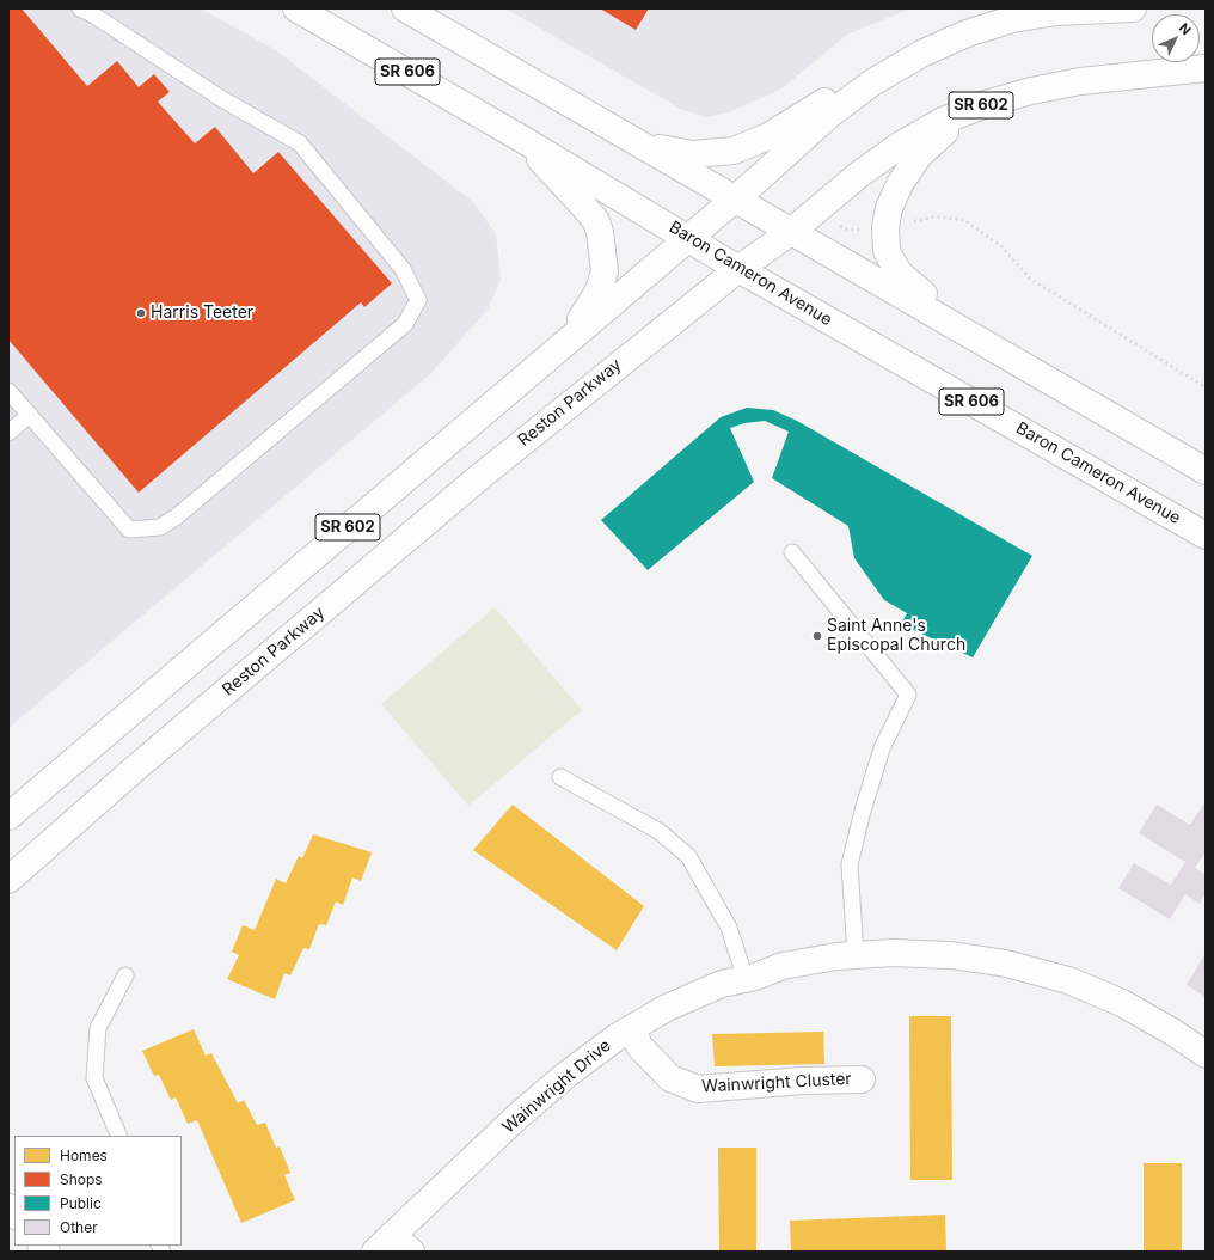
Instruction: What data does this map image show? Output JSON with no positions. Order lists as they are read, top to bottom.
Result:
{
  "streets": {
    "main road": [
      "SR 606",
      "SR 602",
      "Baron Cameron Avenue",
      "Reston Parkway",
      "Wainwright Cluster",
      "Wainwright Drive"
    ]
  },
  "crossings": [
    ["SR 602", "Baron Cameron Avenue"],
    ["Baron Cameron Avenue", "Reston Parkway"],
    ["Wainwright Cluster", "Wainwright Drive"]
  ],
  "places": ["Harris Teeter", "Saint Anne's Episcopal Church"],
  "legend": [
    "Homes",
    "Shops",
    "Public",
    "Other"
  ],
  "north": "top right"
}
